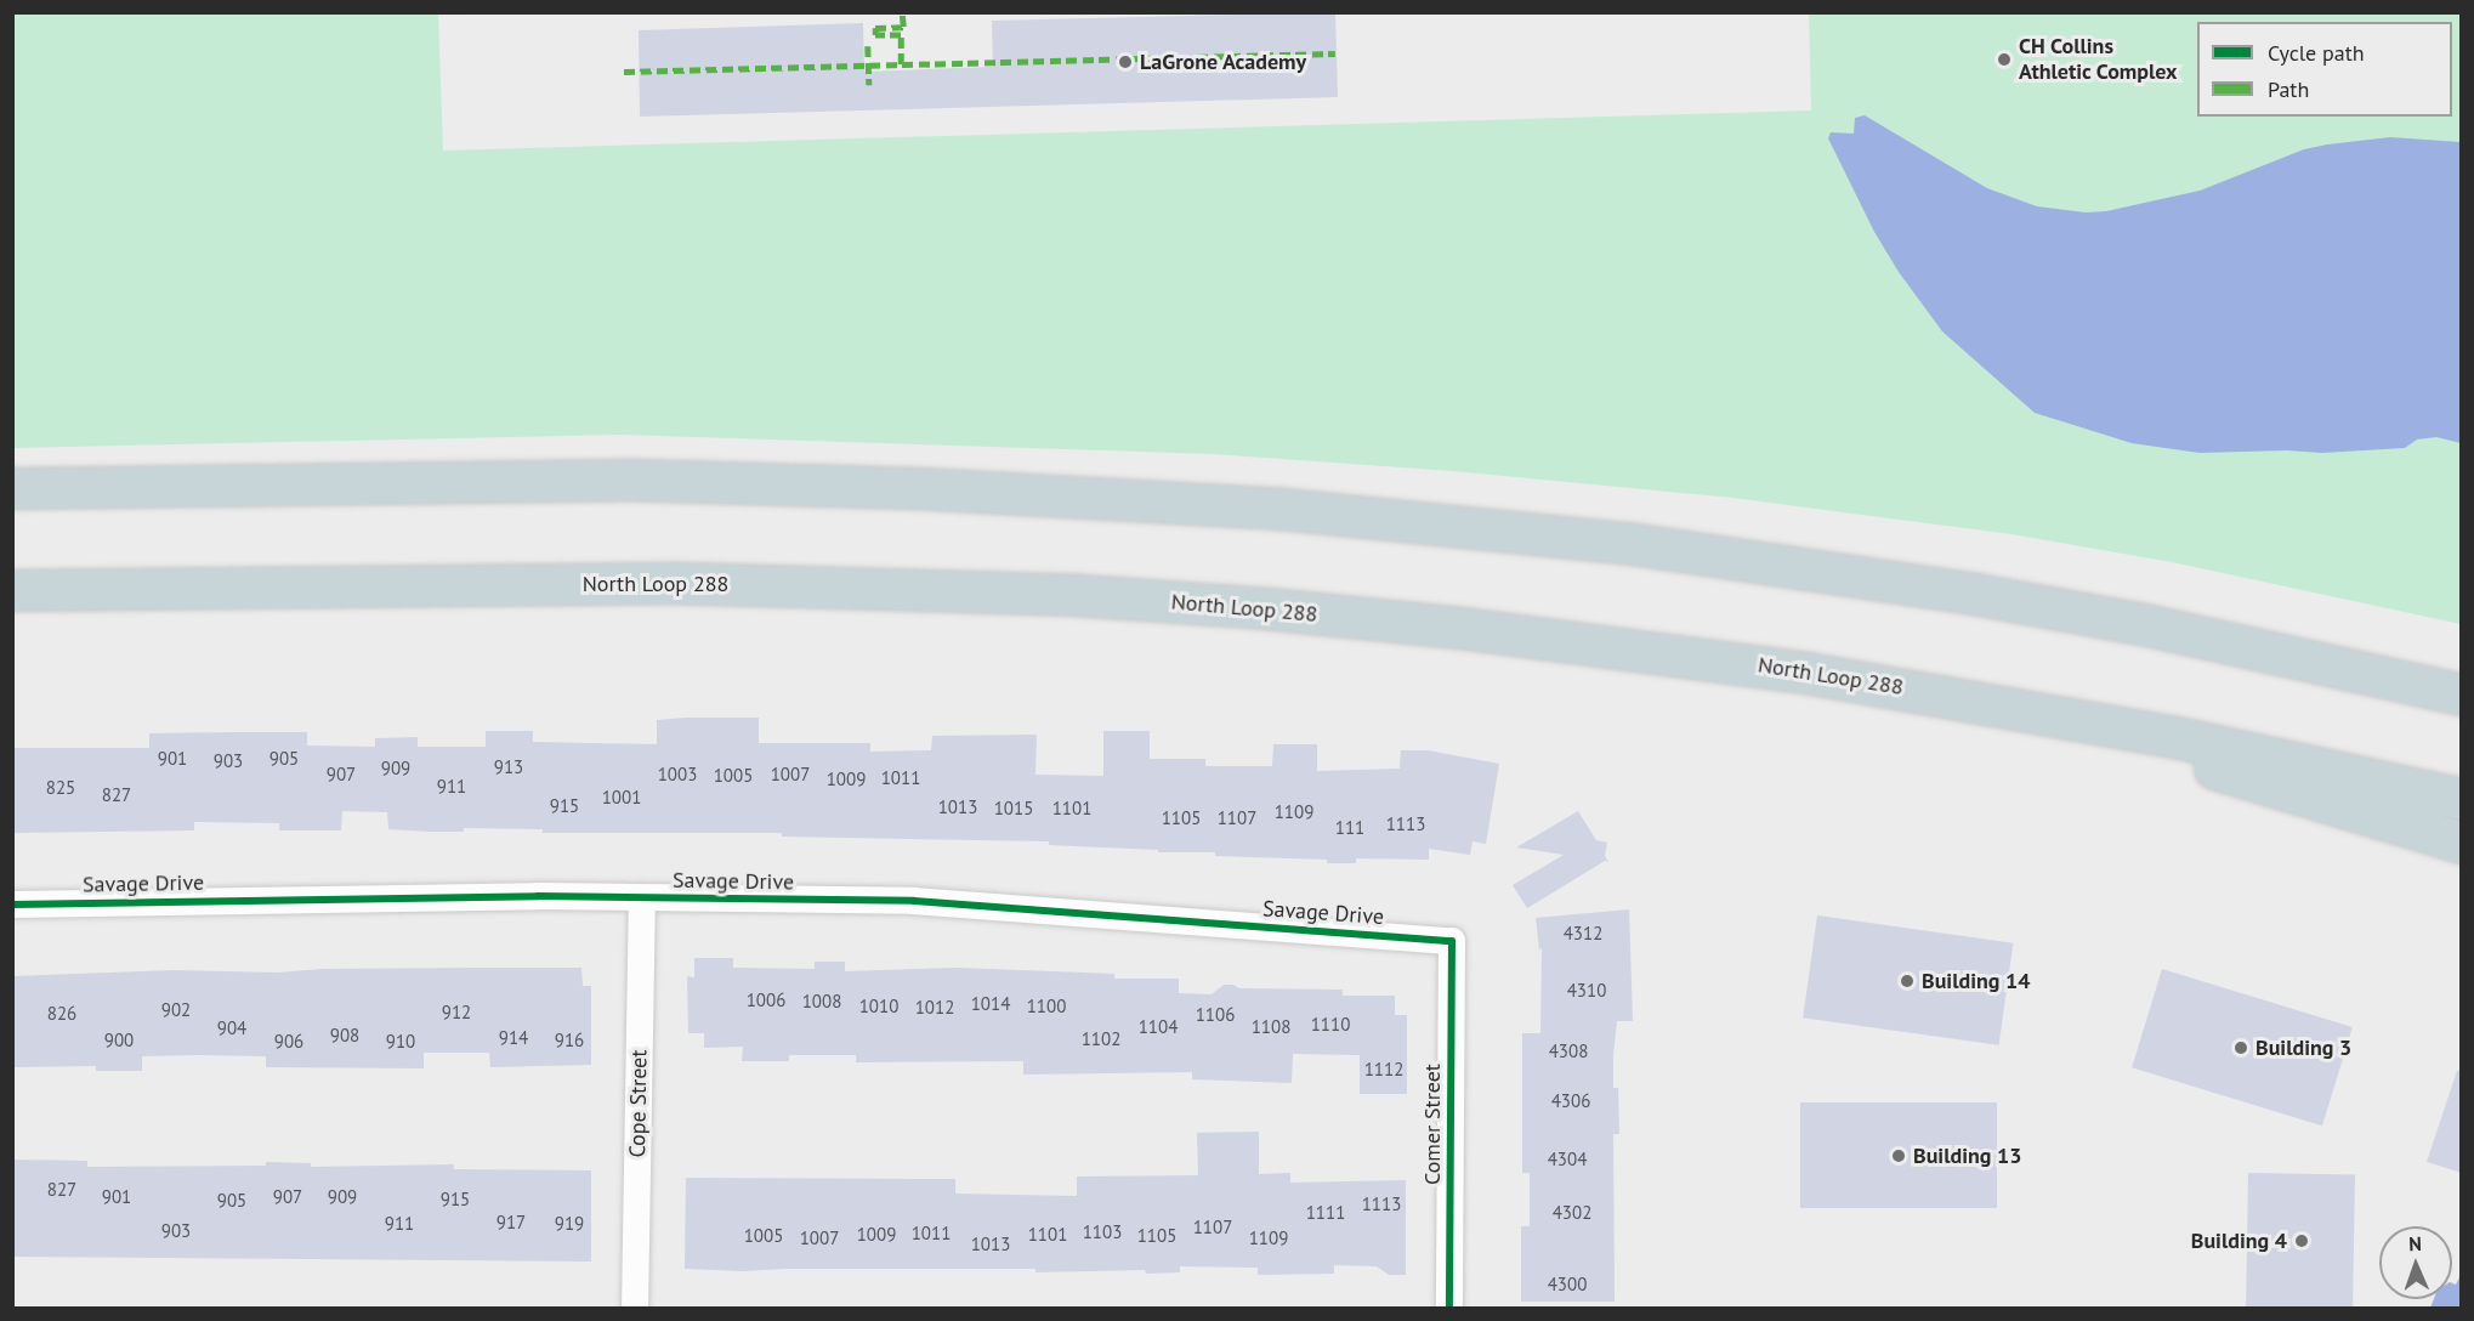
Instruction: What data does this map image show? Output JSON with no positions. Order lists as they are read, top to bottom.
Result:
{
  "streets": {
    "highway": ["North Loop 288"],
    "street": ["Savage Drive", "Cope Street", "Comer Street"]
  },
  "crossings": [
    ["Savage Drive", "Cope Street"],
    ["Savage Drive", "Comer Street"]
  ],
  "places": [
    "CH Collins Athletic Complex",
    "LaGrone Academy",
    "Building 14",
    "Building 3",
    "Building 13",
    "Building 4"
  ],
  "house_numbers": [
    "901",
    "905",
    "903",
    "913",
    "909",
    "907",
    "1003",
    "1007",
    "1005",
    "1011",
    "1009",
    "911",
    "825",
    "827",
    "1001",
    "915",
    "1013",
    "1015",
    "1101",
    "1109",
    "1105",
    "1107",
    "1113",
    "111",
    "4312",
    "4310",
    "1006",
    "1008",
    "1014",
    "1010",
    "1100",
    "1012",
    "902",
    "912",
    "826",
    "1106",
    "1110",
    "1104",
    "1108",
    "904",
    "908",
    "914",
    "1102",
    "900",
    "916",
    "906",
    "910",
    "4308",
    "1112",
    "4306",
    "4304",
    "827",
    "901",
    "907",
    "909",
    "915",
    "905",
    "1113",
    "1111",
    "4302",
    "917",
    "911",
    "919",
    "1107",
    "903",
    "1103",
    "1011",
    "1009",
    "1101",
    "1005",
    "1105",
    "1007",
    "1109",
    "1013",
    "4300"
  ],
  "legend": ["Cycle path", "Path"],
  "north": "top"
}
